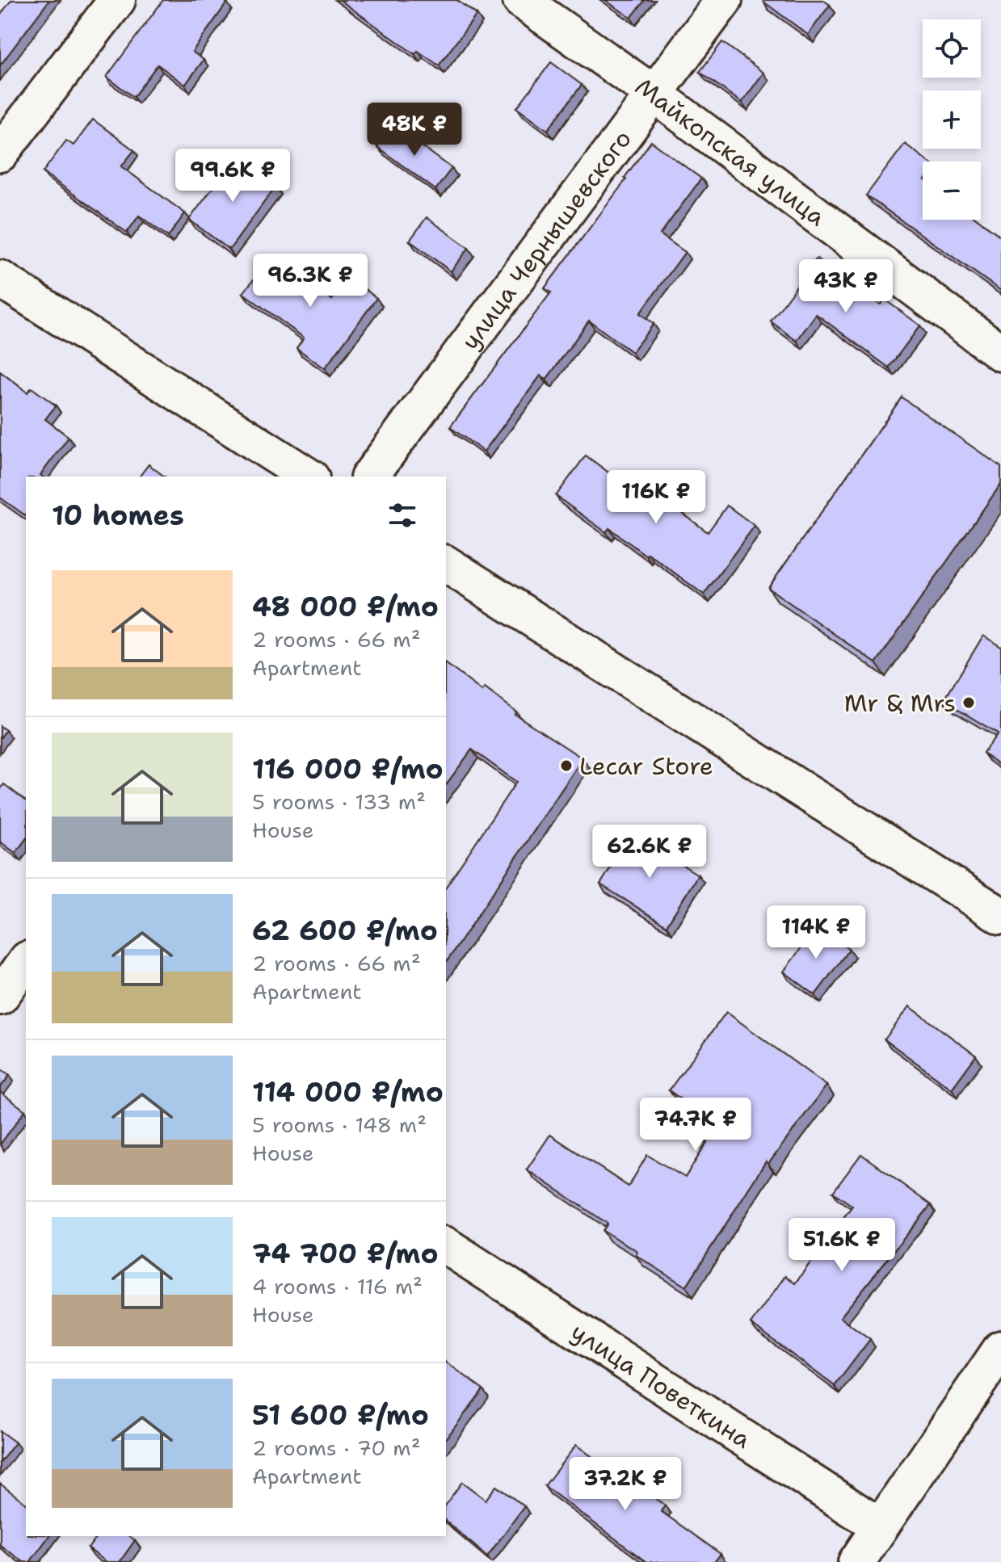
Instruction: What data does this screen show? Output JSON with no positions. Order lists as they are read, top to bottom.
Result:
{
  "streets": {
    "street": ["Майкопская улица", "улица Чернышевского", "улица Поветкина"]
  },
  "crossings": [
    ["Майкопская улица", "улица Чернышевского"]
  ],
  "places": ["Mr & Mrs", "Lecar Store"],
  "page": {
    "map_buttons": ["+", "−"],
    "price": [
      "48K ₽",
      "99.6K ₽",
      "96.3K ₽",
      "43K ₽",
      "116K ₽",
      "62.6K ₽",
      "114K ₽",
      "74.7K ₽",
      "51.6K ₽",
      "37.2K ₽"
    ],
    "heading": "10 homes",
    "list": [
      {
        "name": "48 000 ₽/mo",
        "note": "2 rooms · 66 m² · Apartment"
      },
      {
        "name": "116 000 ₽/mo",
        "note": "5 rooms · 133 m² · House"
      },
      {
        "name": "62 600 ₽/mo",
        "note": "2 rooms · 66 m² · Apartment"
      },
      {
        "name": "114 000 ₽/mo",
        "note": "5 rooms · 148 m² · House"
      },
      {
        "name": "74 700 ₽/mo",
        "note": "4 rooms · 116 m² · House"
      },
      {
        "name": "51 600 ₽/mo",
        "note": "2 rooms · 70 m² · Apartment"
      }
    ]
  }
}
